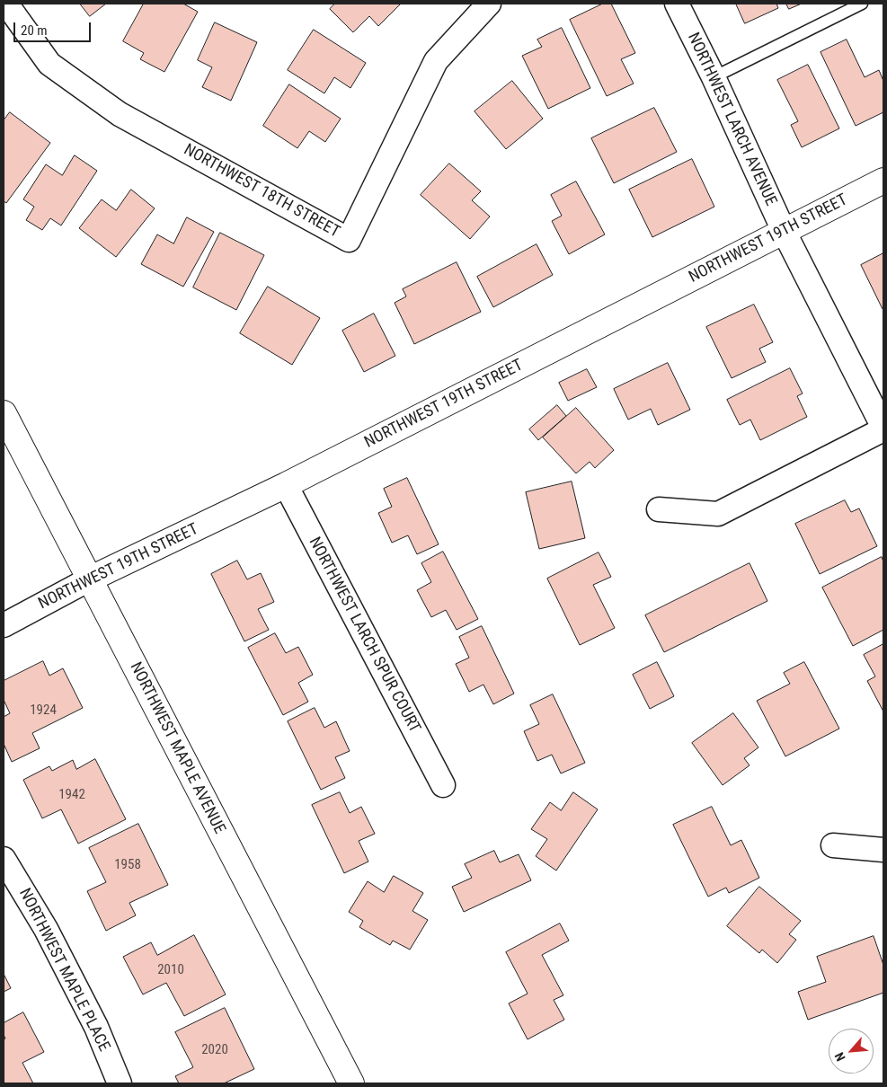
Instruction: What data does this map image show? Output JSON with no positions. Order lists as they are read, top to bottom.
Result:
{
  "streets": {
    "main road": ["NORTHWEST 19TH STREET", "NORTHWEST MAPLE AVENUE"],
    "street": [
      "NORTHWEST LARCH AVENUE",
      "NORTHWEST 18TH STREET",
      "NORTHWEST LARCH SPUR COURT",
      "NORTHWEST MAPLE PLACE"
    ]
  },
  "crossings": [
    ["NORTHWEST LARCH AVENUE", "NORTHWEST 19TH STREET"],
    ["NORTHWEST 19TH STREET", "NORTHWEST LARCH SPUR COURT"],
    ["NORTHWEST 19TH STREET", "NORTHWEST MAPLE AVENUE"]
  ],
  "house_numbers": [
    "1924",
    "1942",
    "1958",
    "2010",
    "2020"
  ],
  "scale_bar": "20 m",
  "north": "bottom left"
}
